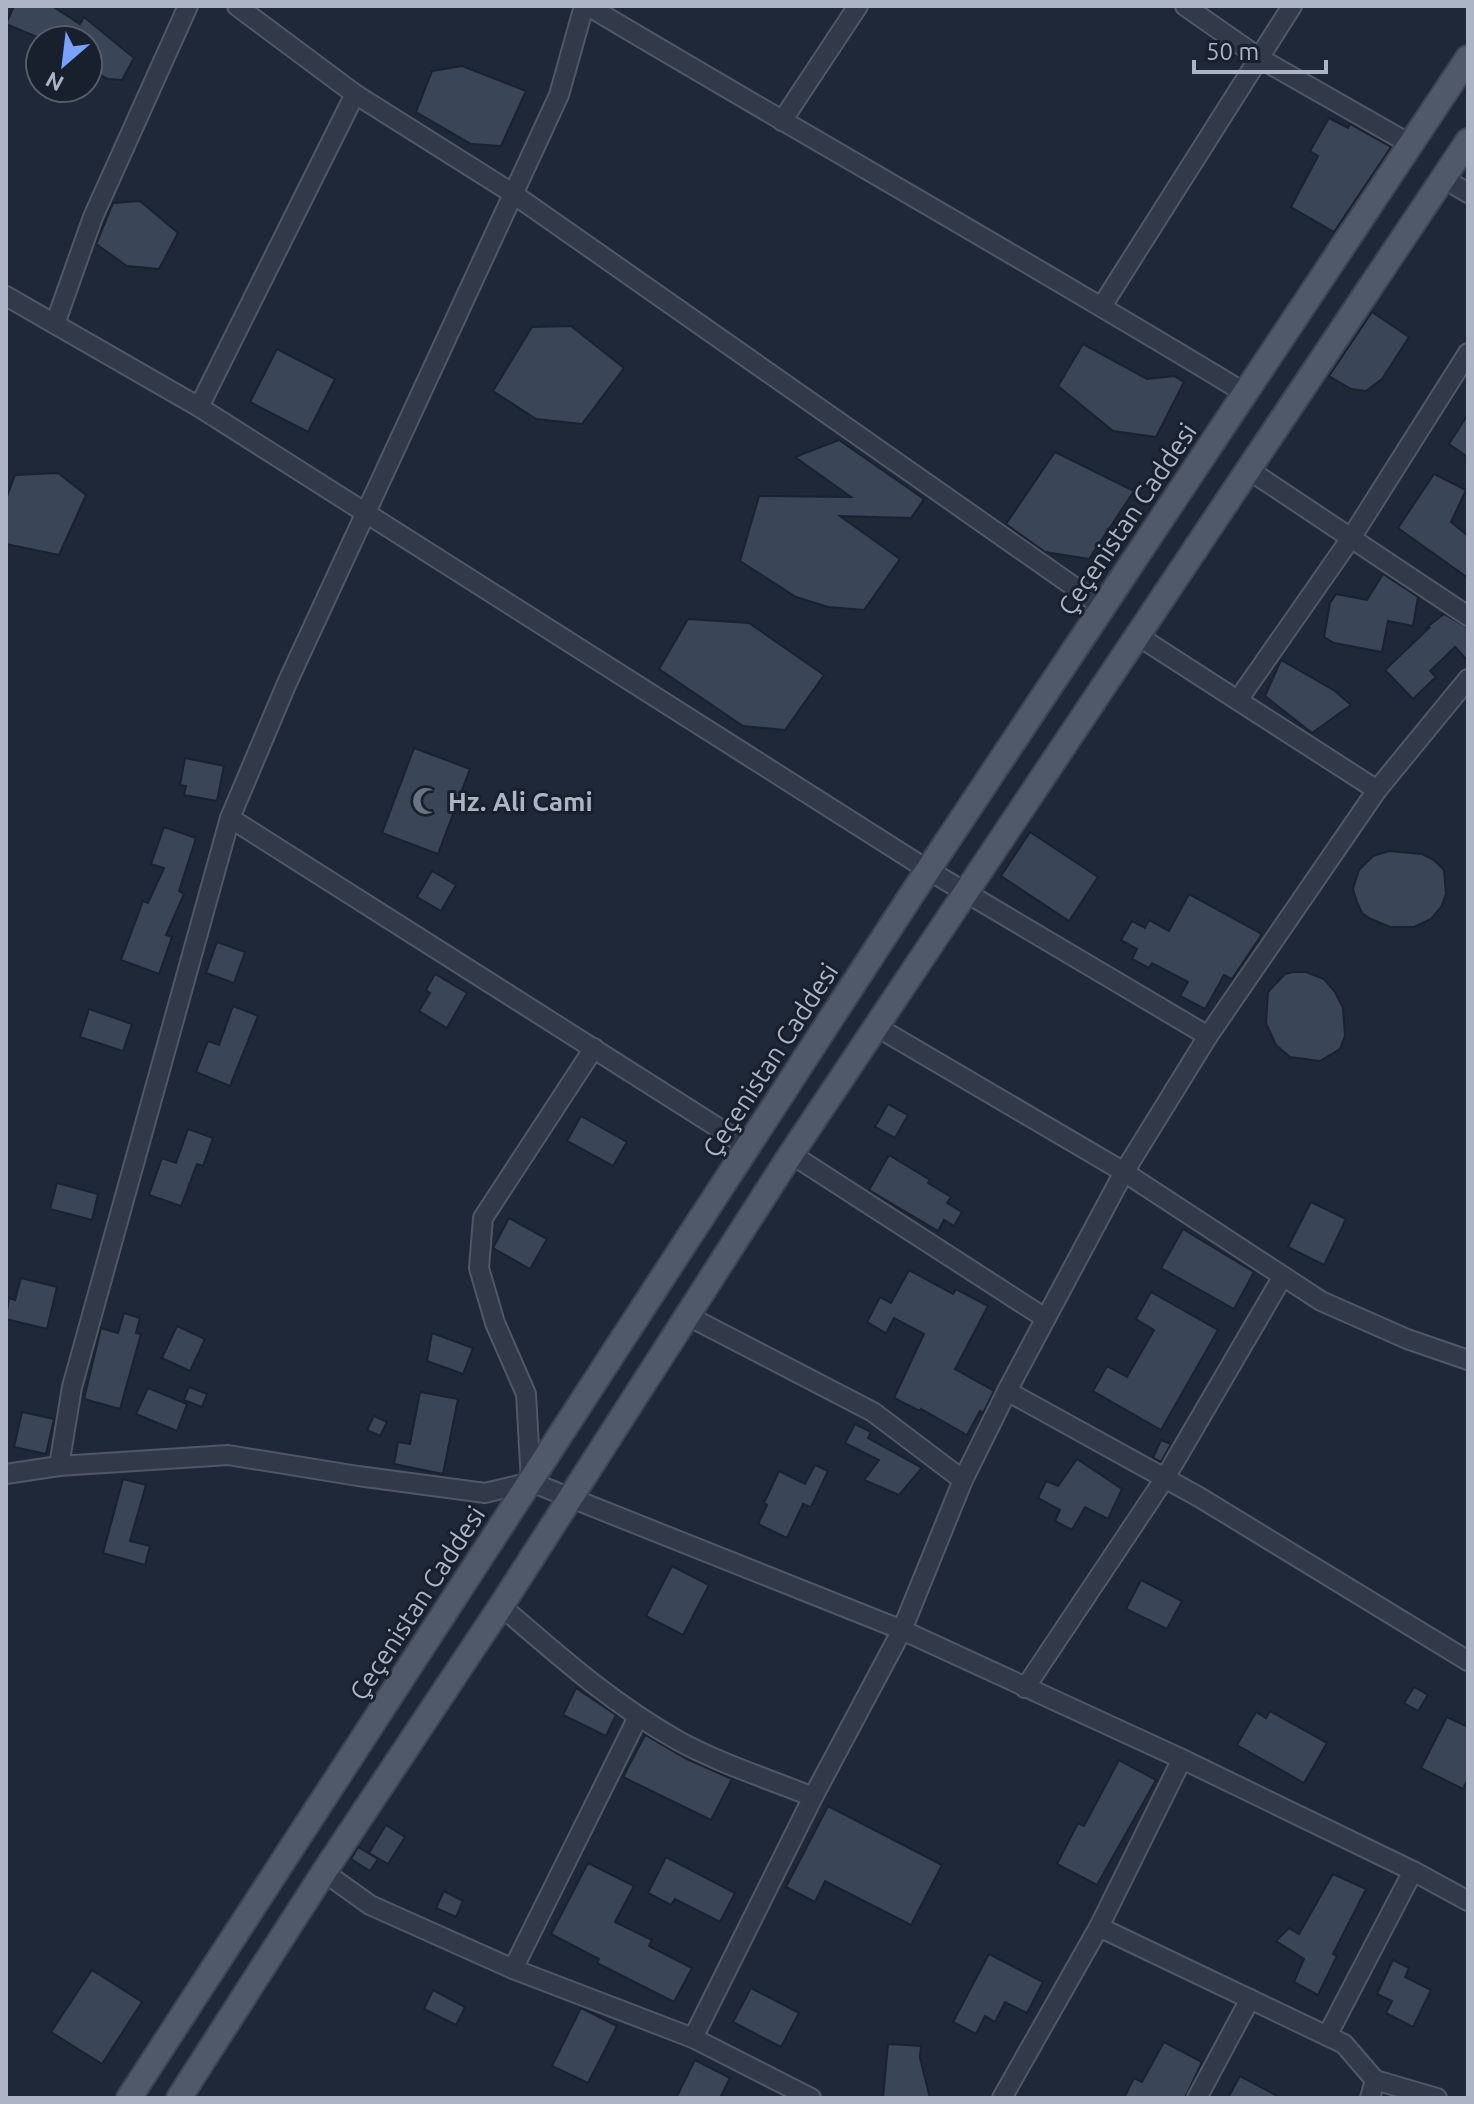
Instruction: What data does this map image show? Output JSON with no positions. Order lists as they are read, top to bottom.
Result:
{
  "streets": {
    "main road": ["Çeçenistan Caddesi"]
  },
  "places": {
    "mosque": ["Hz. Ali Cami"]
  },
  "scale_bar": "50 m",
  "north": "bottom left"
}
